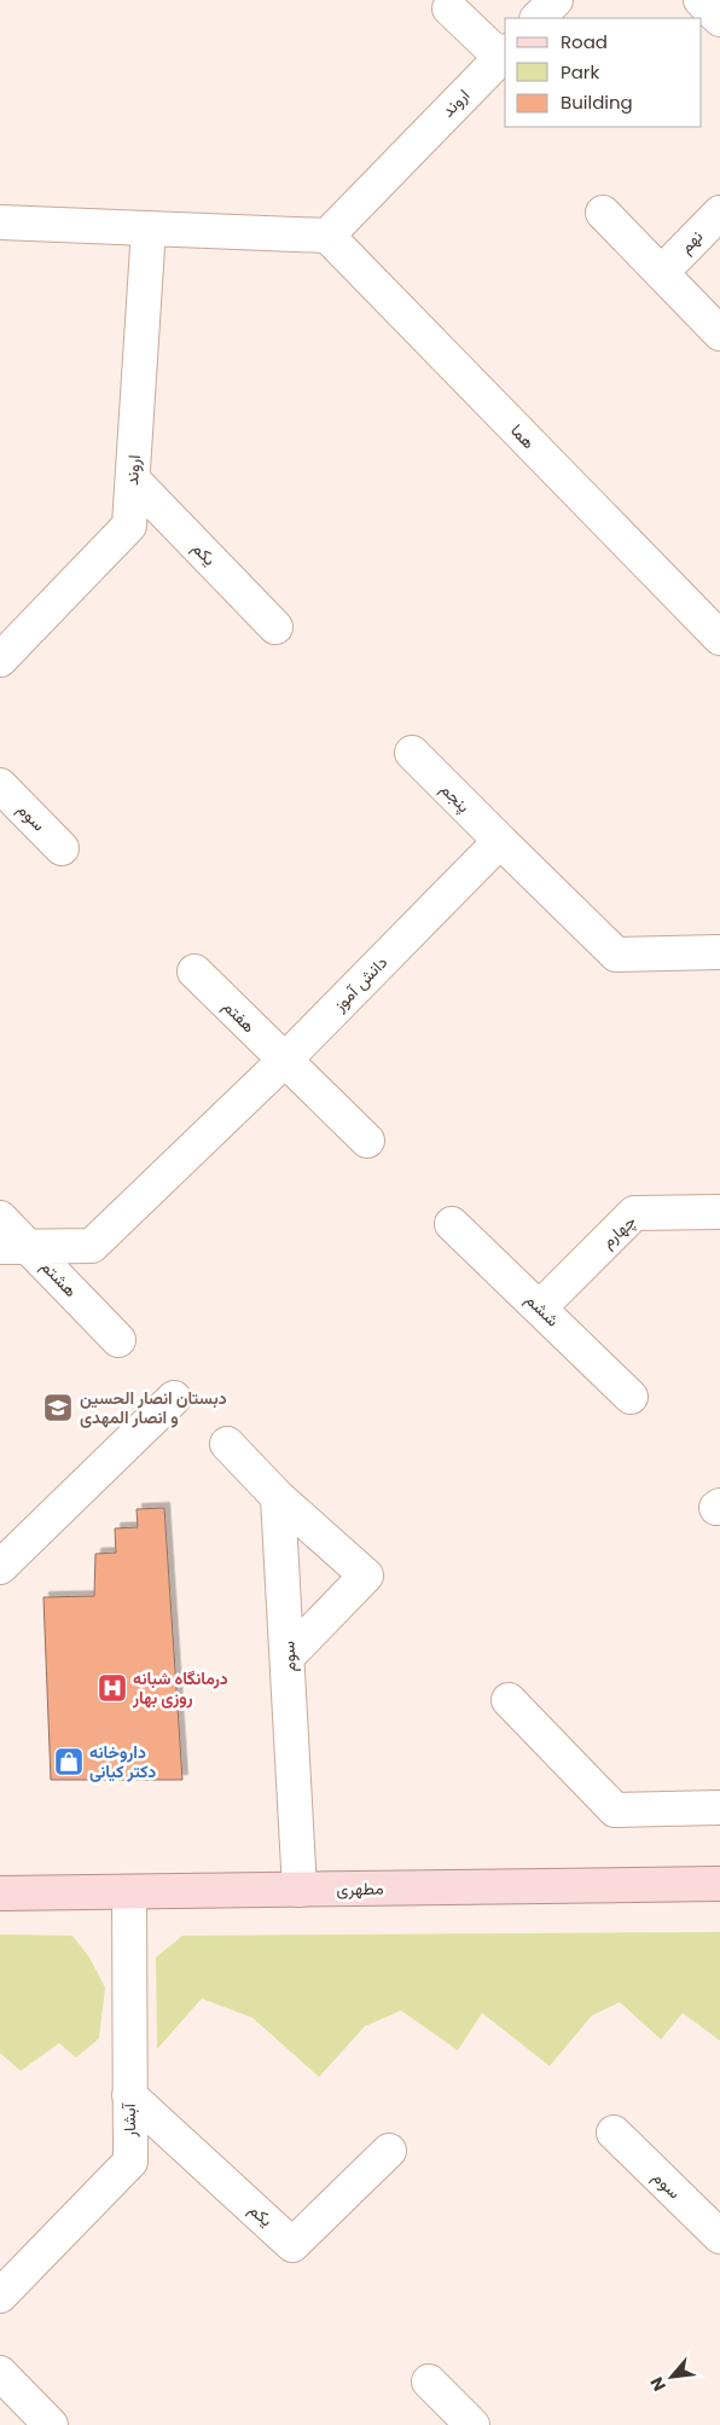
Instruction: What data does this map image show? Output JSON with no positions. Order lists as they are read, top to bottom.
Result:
{
  "streets": {
    "main road": ["مطهری"],
    "street": [
      "اروند",
      "نهم",
      "هما",
      "یکم",
      "پنجم",
      "سوم",
      "دانش آموز",
      "هفتم",
      "چهارم",
      "هشتم",
      "ششم",
      "آبشار"
    ]
  },
  "crossings": [
    ["اروند", "هما"],
    ["اروند", "یکم"],
    ["یکم", "آبشار"],
    ["پنجم", "دانش آموز"],
    ["سوم", "مطهری"],
    ["دانش آموز", "هفتم"],
    ["دانش آموز", "هشتم"],
    ["چهارم", "ششم"],
    ["مطهری", "آبشار"]
  ],
  "places": {
    "school or university": ["دبستان انصار الحسین و انصار المهدی"],
    "hospital": ["درمانگاه شبانه روزی بهار"],
    "shop": ["داروخانه دکتر کیانی"]
  },
  "legend": ["Road", "Park", "Building"],
  "north": "bottom left"
}
